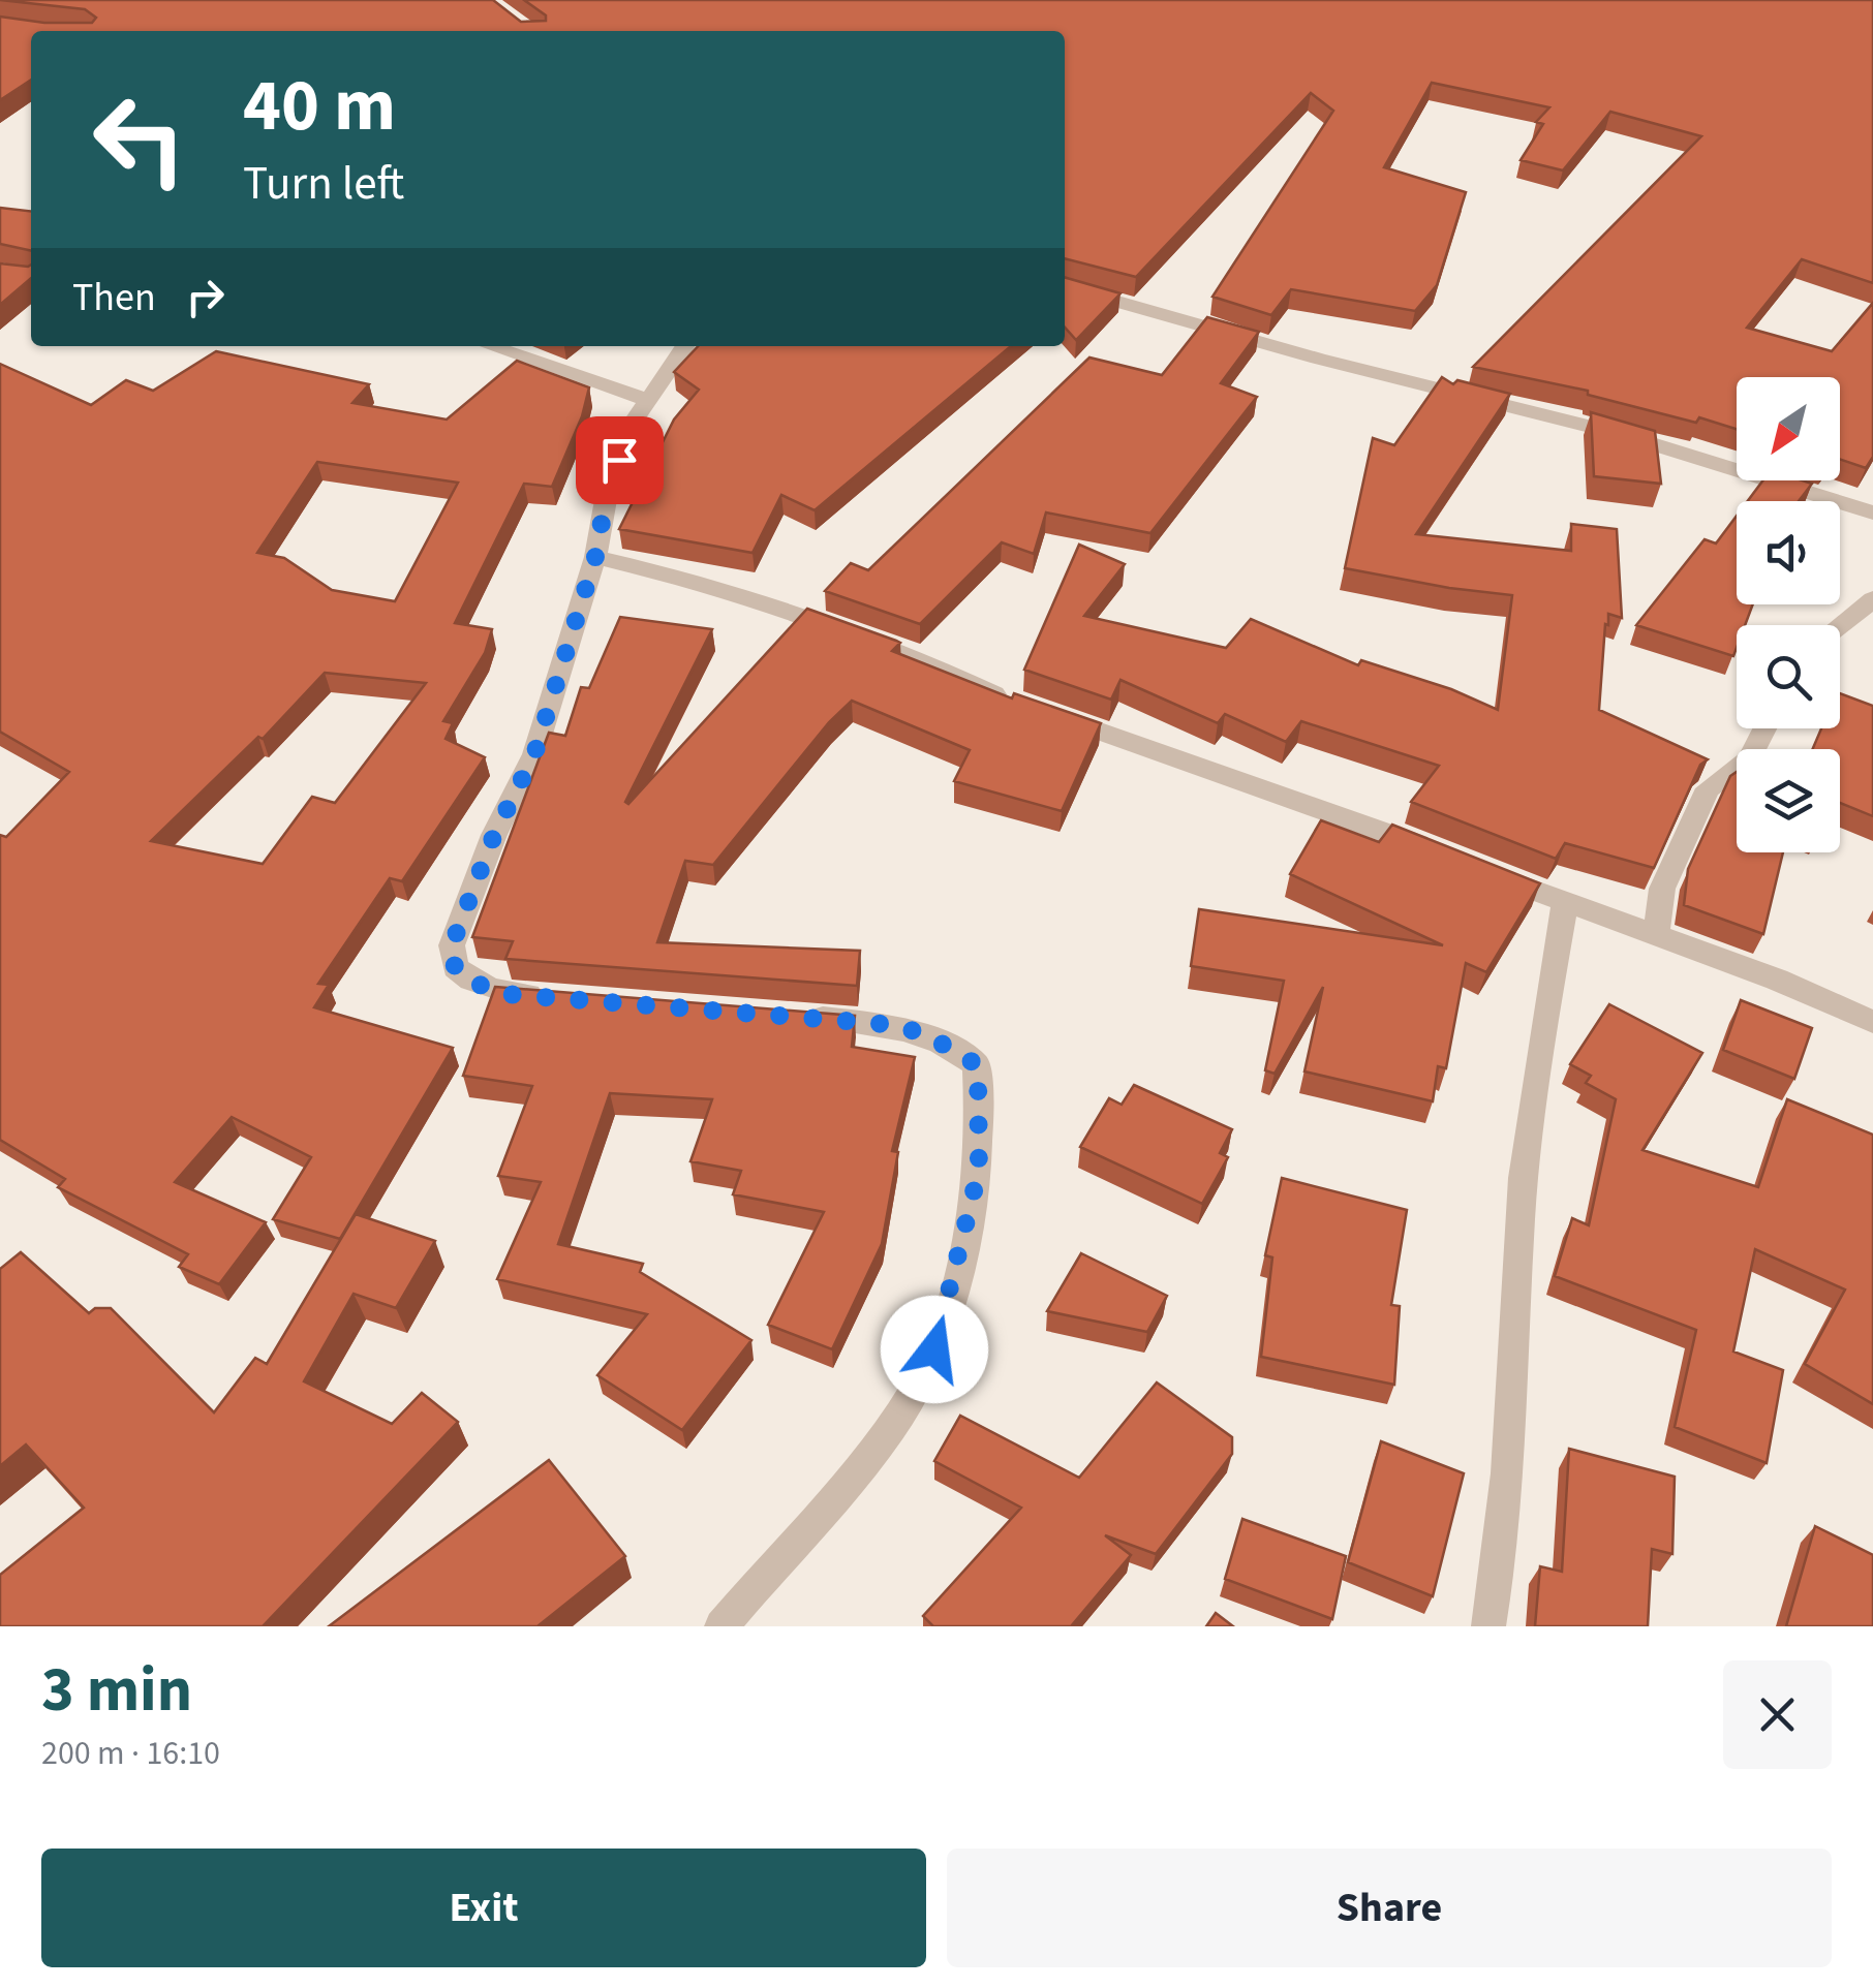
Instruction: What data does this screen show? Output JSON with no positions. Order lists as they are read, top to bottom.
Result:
{
  "north": "bottom left",
  "page": {
    "turn": ["40 m", "Turn left"],
    "then": "Then",
    "heading": ["3 min", "200 m · 16:10"],
    "buttons": ["Exit", "Share"]
  }
}
